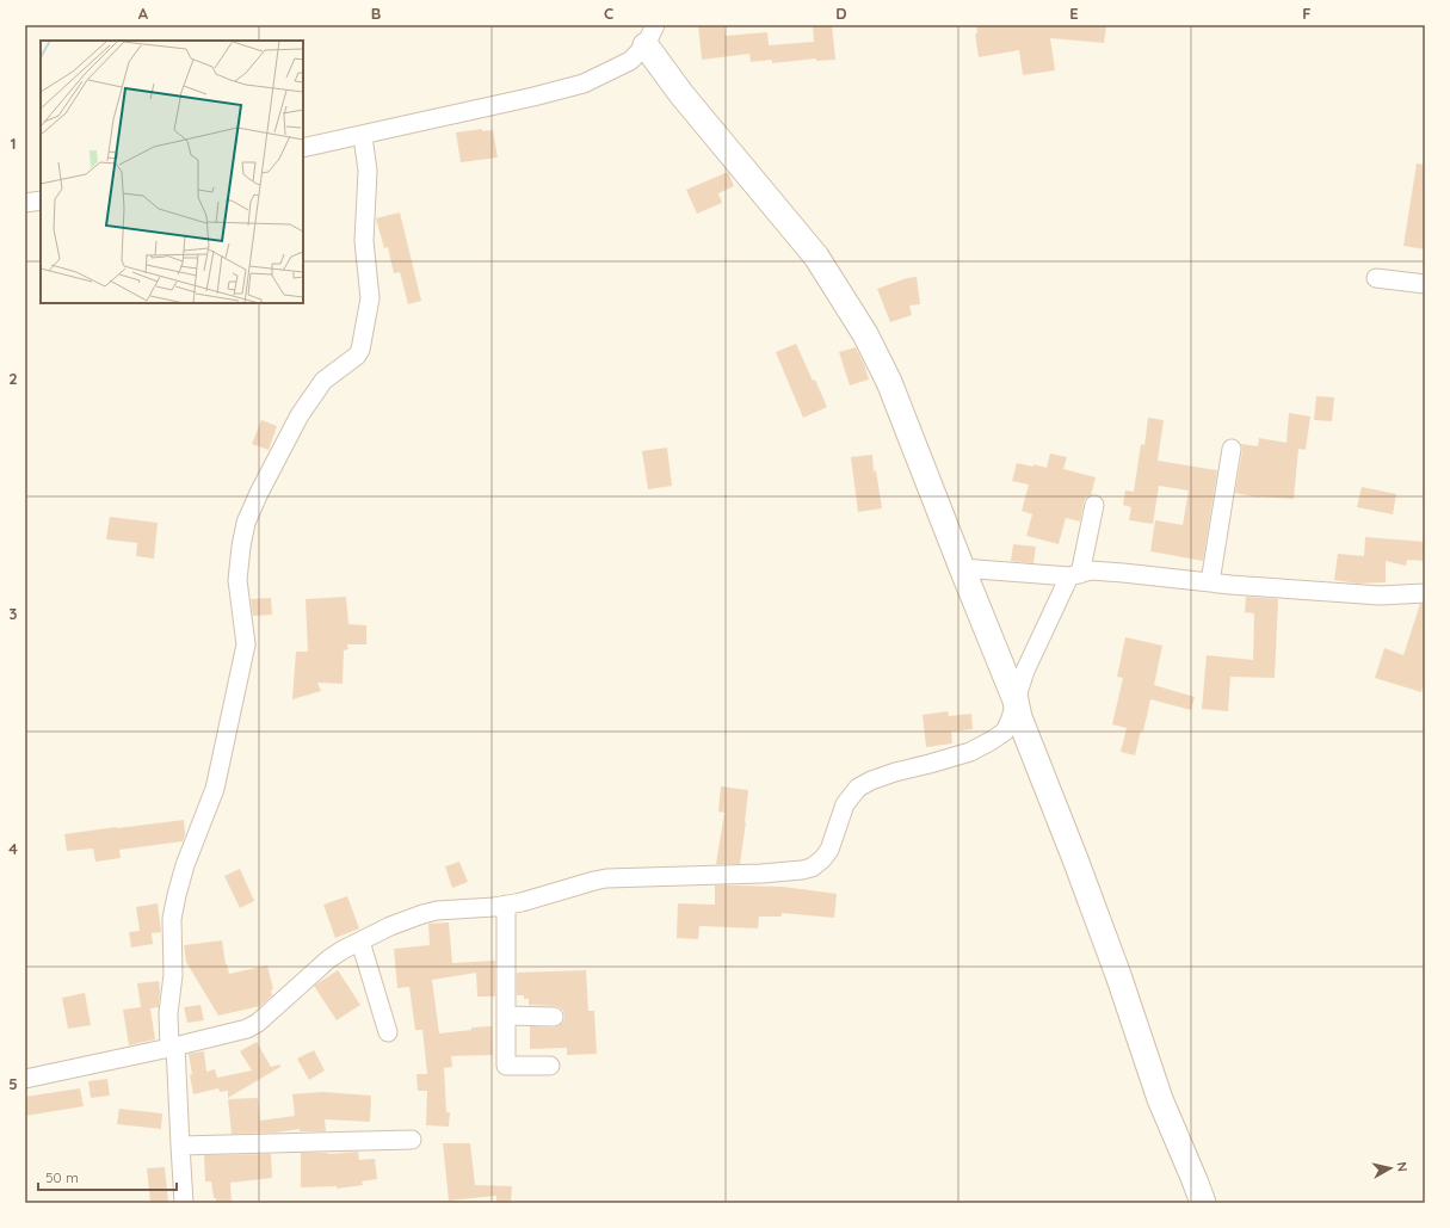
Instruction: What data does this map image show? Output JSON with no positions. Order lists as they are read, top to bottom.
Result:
{
  "scale_bar": "50 m",
  "north": "right",
  "grid": {
    "columns": [
      "A",
      "B",
      "C",
      "D",
      "E",
      "F"
    ],
    "rows": [
      "1",
      "2",
      "3",
      "4",
      "5"
    ]
  }
}
